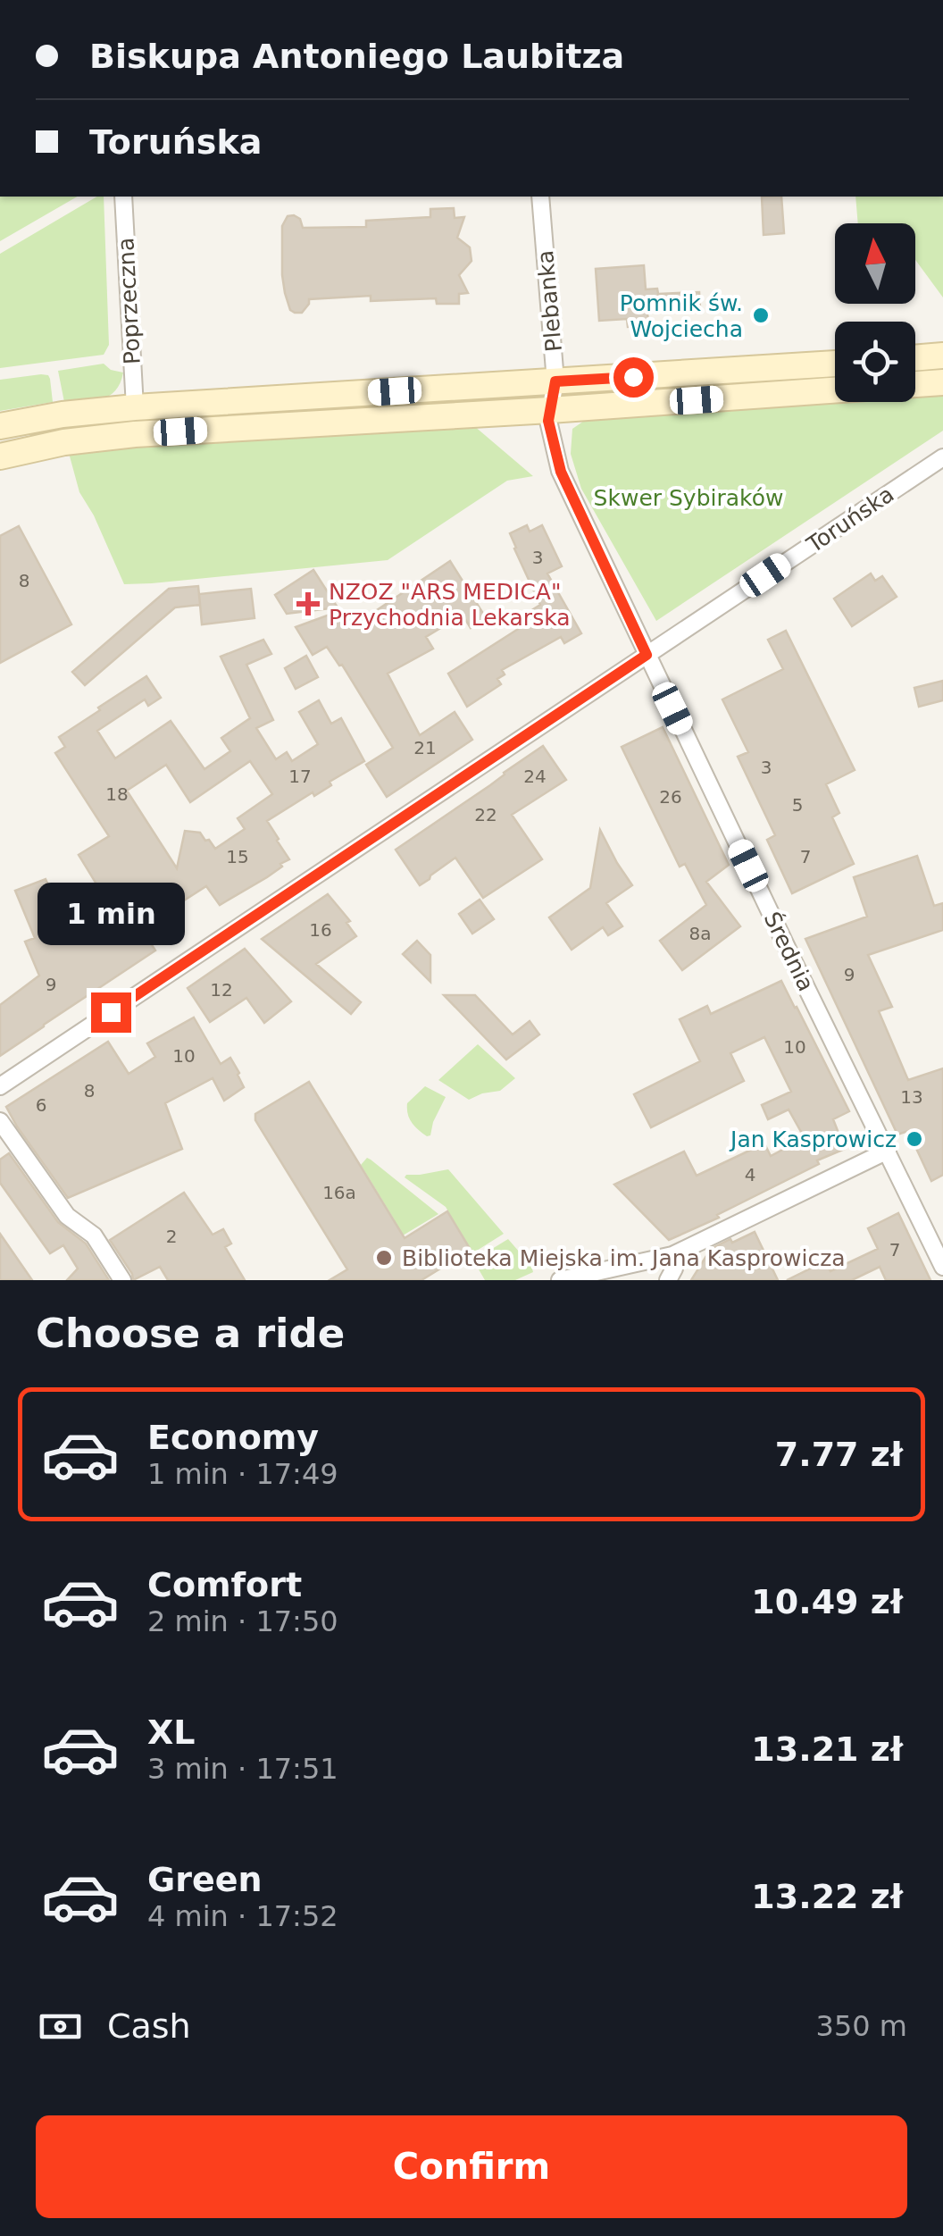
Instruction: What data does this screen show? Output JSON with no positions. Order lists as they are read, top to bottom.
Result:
{
  "streets": {
    "street": [
      "Poprzeczna",
      "Plebanka",
      "Toruńska",
      "Średnia"
    ]
  },
  "crossings": [
    ["Plebanka", "Toruńska"],
    ["Plebanka", "Średnia"],
    ["Toruńska", "Średnia"]
  ],
  "parks": ["Skwer Sybiraków"],
  "places": {
    "other": ["Pomnik św. Wojciecha", "Jan Kasprowicz", "Biblioteka Miejska im. Jana Kasprowicza"],
    "health": ["NZOZ \"ARS MEDICA\" Przychodnia Lekarska"]
  },
  "house_numbers": [
    "3",
    "8",
    "21",
    "3",
    "17",
    "24",
    "18",
    "26",
    "5",
    "22",
    "15",
    "7",
    "16",
    "8a",
    "9",
    "9",
    "12",
    "10",
    "10",
    "8",
    "13",
    "6",
    "4",
    "16a",
    "2",
    "7"
  ],
  "north": "top",
  "page": {
    "banner": ["Biskupa Antoniego Laubitza", "Toruńska"],
    "bubble": "1 min",
    "heading": "Choose a ride",
    "list": [
      {
        "name": "Economy",
        "note": "1 min · 17:49",
        "value": "7.77 zł"
      },
      {
        "name": "Comfort",
        "note": "2 min · 17:50",
        "value": "10.49 zł"
      },
      {
        "name": "XL",
        "note": "3 min · 17:51",
        "value": "13.21 zł"
      },
      {
        "name": "Green",
        "note": "4 min · 17:52",
        "value": "13.22 zł"
      }
    ],
    "pay": ["Cash", "350 m"],
    "buttons": "Confirm"
  }
}
